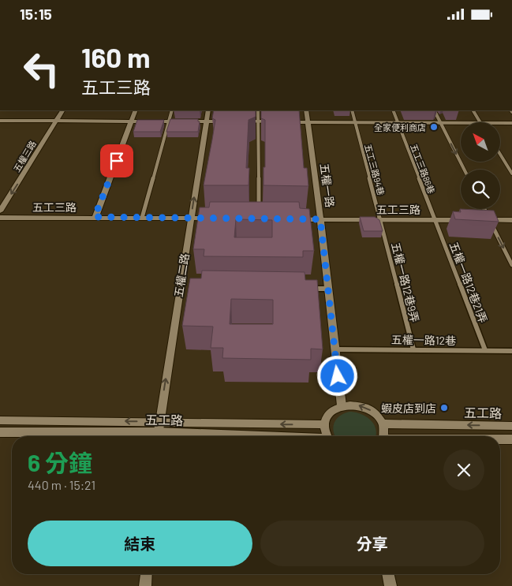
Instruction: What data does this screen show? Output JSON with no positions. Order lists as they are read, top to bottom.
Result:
{
  "streets": {
    "street": [
      "五權三路",
      "五權一路",
      "五工三路",
      "五權二路",
      "五工路"
    ],
    "lane": [
      "五工三路86巷",
      "五工三路94巷",
      "五權一路12巷9弄",
      "五權一路12巷21弄",
      "五權一路12巷"
    ]
  },
  "crossings": [
    ["五工三路86巷", "五工三路"],
    ["五工三路86巷", "五權一路12巷21弄"],
    ["五工三路94巷", "五工三路"],
    ["五工三路94巷", "五權一路12巷9弄"],
    ["五權一路", "五工三路"],
    ["五權一路", "五權一路12巷"],
    ["五工三路", "五權二路"],
    ["五工三路", "五權一路12巷9弄"],
    ["五工三路", "五權一路12巷21弄"],
    ["五權二路", "五工路"],
    ["五權一路12巷9弄", "五權一路12巷"],
    ["五權一路12巷21弄", "五權一路12巷"]
  ],
  "one_way": ["五權三路", "五權二路"],
  "places": ["全家便利商店", "蝦皮店到店"],
  "north": "top left",
  "page": {
    "status": "15:15",
    "turn": ["160 m", "五工三路"],
    "heading": ["6 分鐘", "440 m · 15:21"],
    "buttons": ["結束", "分享"]
  }
}
